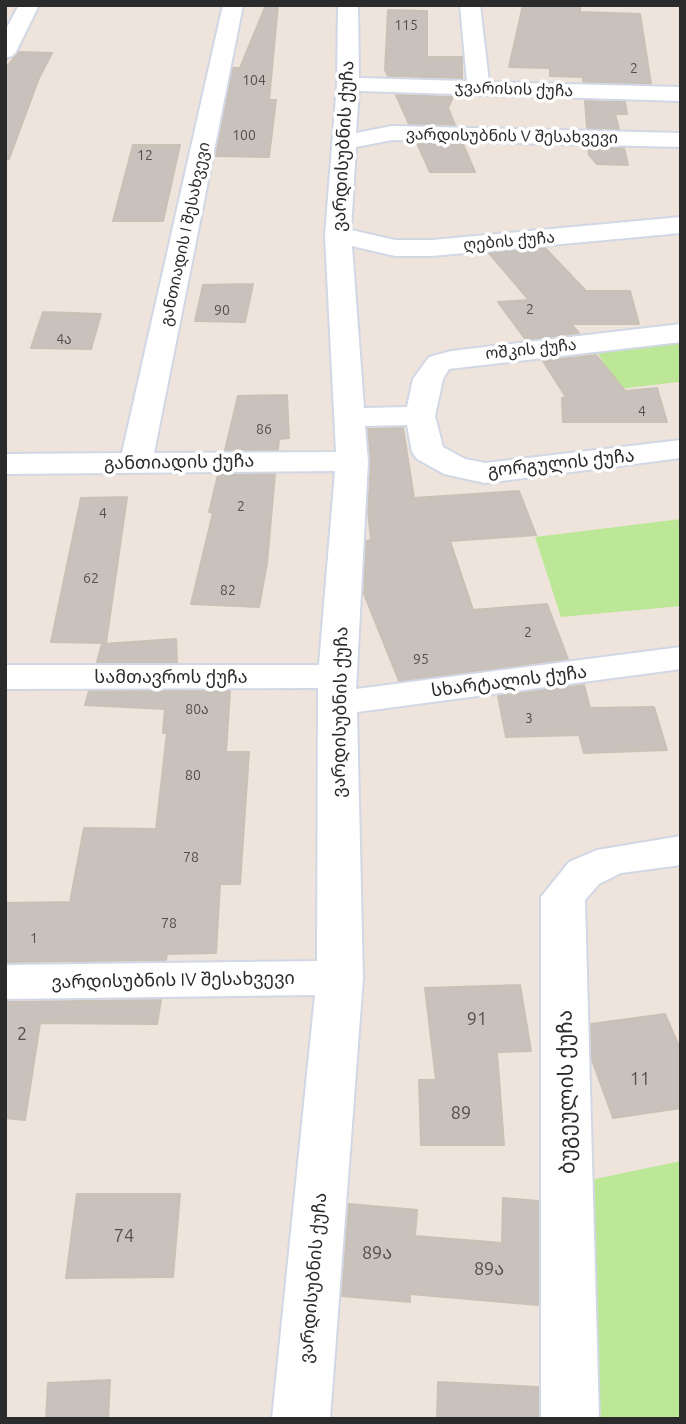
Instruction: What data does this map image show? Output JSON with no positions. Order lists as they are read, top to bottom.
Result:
{
  "streets": {
    "street": [
      "ჯვარისის ქუჩა",
      "ვარდისუბნის V შესახვევი",
      "ვარდისუბნის ქუჩა",
      "განთიადის I შესახვევი",
      "ღების ქუჩა",
      "ოშკის ქუჩა",
      "განთიადის ქუჩა",
      "გორგულის ქუჩა",
      "სამთავროს ქუჩა",
      "სხარტალის ქუჩა",
      "ვარდისუბნის IV შესახვევი",
      "ბუგეულის ქუჩა"
    ]
  },
  "crossings": [
    ["ჯვარისის ქუჩა", "ვარდისუბნის ქუჩა"],
    ["ვარდისუბნის V შესახვევი", "ვარდისუბნის ქუჩა"],
    ["ვარდისუბნის ქუჩა", "ღების ქუჩა"],
    ["ვარდისუბნის ქუჩა", "განთიადის ქუჩა"],
    ["ვარდისუბნის ქუჩა", "სამთავროს ქუჩა"],
    ["ვარდისუბნის ქუჩა", "სხარტალის ქუჩა"],
    ["ვარდისუბნის ქუჩა", "ვარდისუბნის IV შესახვევი"],
    ["განთიადის I შესახვევი", "განთიადის ქუჩა"],
    ["ოშკის ქუჩა", "გორგულის ქუჩა"],
    ["სამთავროს ქუჩა", "სხარტალის ქუჩა"]
  ],
  "house_numbers": [
    "115",
    "2",
    "104",
    "100",
    "12",
    "2",
    "90",
    "4ა",
    "4",
    "86",
    "2",
    "4",
    "62",
    "82",
    "2",
    "95",
    "80ა",
    "3",
    "80",
    "78",
    "78",
    "1",
    "91",
    "2",
    "11",
    "89",
    "74",
    "89ა",
    "89ა"
  ]
}
